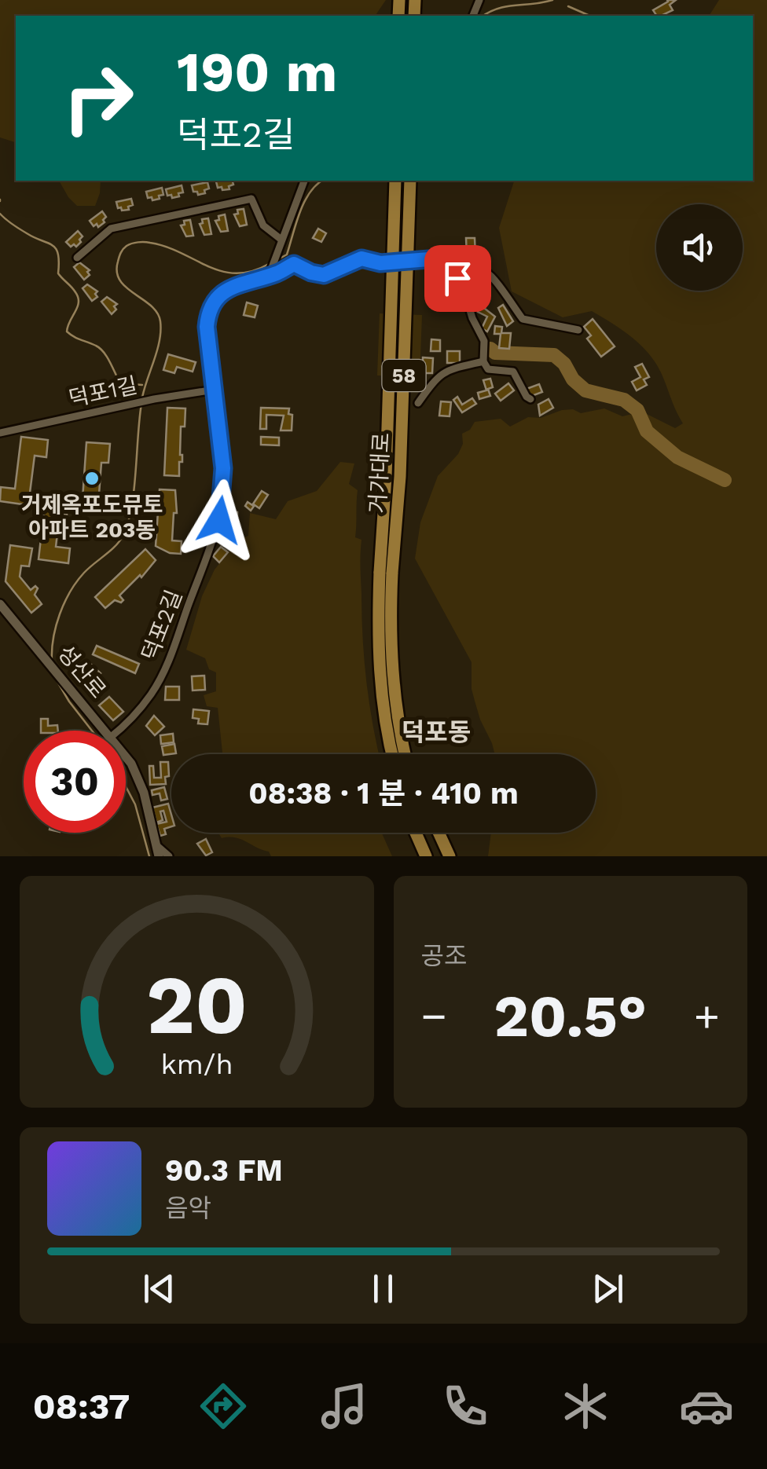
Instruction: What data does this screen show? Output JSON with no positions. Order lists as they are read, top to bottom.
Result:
{
  "streets": {
    "highway": ["58", "거가대로"],
    "street": ["덕포1길", "덕포2길", "성산로"]
  },
  "crossings": [
    ["덕포1길", "덕포2길"]
  ],
  "districts": ["덕포동"],
  "places": ["거제옥포도뮤토 아파트 203동"],
  "page": {
    "turn": ["190 m", "덕포2길"],
    "limit": "30",
    "trip": "08:38 · 1 분 · 410 m",
    "tile": "공조",
    "heat": ["−", "20.5°", "+"],
    "song": ["90.3 FM", "음악"],
    "tabs": "08:37",
    "gauge": ["20", "km/h"]
  }
}
